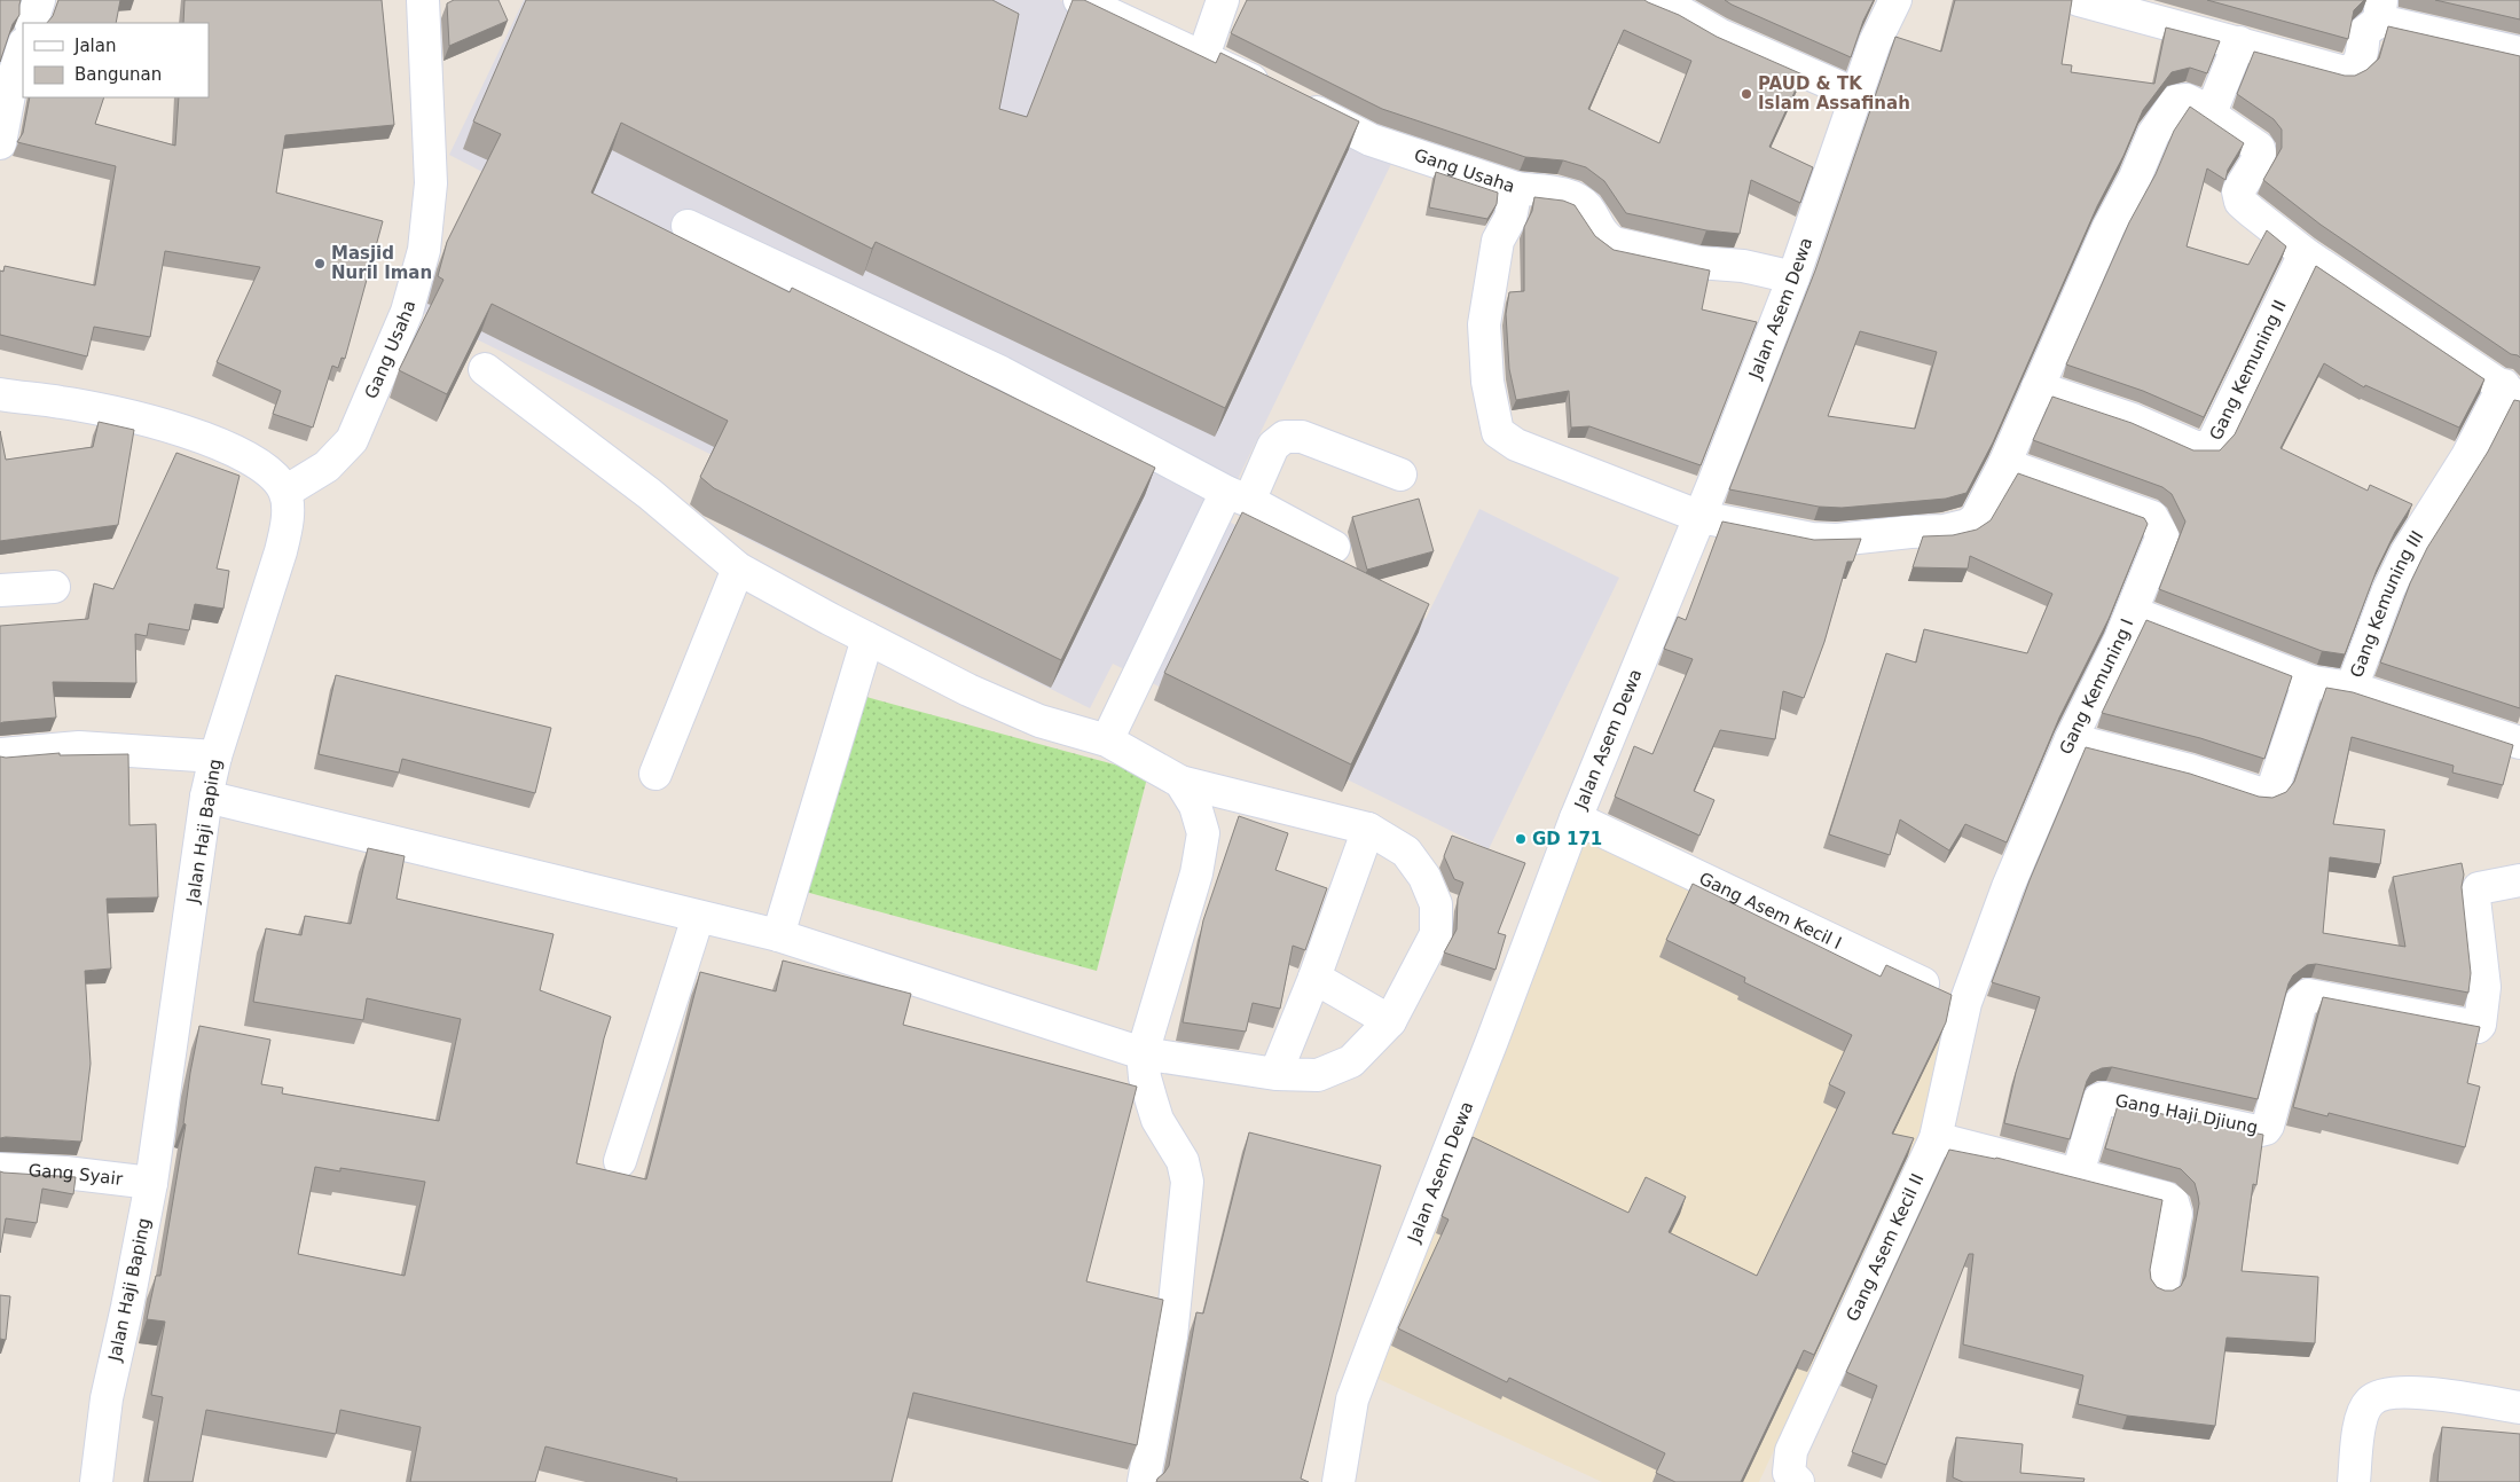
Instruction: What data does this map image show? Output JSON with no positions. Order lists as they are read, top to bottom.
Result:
{
  "streets": {
    "street": [
      "Gang Usaha",
      "Jalan Asem Dewa",
      "Gang Kemuning II",
      "Gang Kemuning III",
      "Gang Kemuning I",
      "Jalan Haji Baping",
      "Gang Asem Kecil I",
      "Gang Haji Djiung",
      "Gang Syair",
      "Gang Asem Kecil II"
    ]
  },
  "crossings": [
    ["Gang Usaha", "Jalan Asem Dewa"],
    ["Gang Usaha", "Gang Kemuning II"],
    ["Gang Usaha", "Gang Kemuning I"],
    ["Gang Usaha", "Jalan Haji Baping"],
    ["Jalan Asem Dewa", "Gang Asem Kecil I"],
    ["Gang Kemuning III", "Gang Kemuning I"],
    ["Gang Kemuning I", "Gang Asem Kecil I"],
    ["Gang Kemuning I", "Gang Asem Kecil II"],
    ["Jalan Haji Baping", "Gang Syair"],
    ["Gang Asem Kecil I", "Gang Asem Kecil II"]
  ],
  "places": ["PAUD & TK Islam Assafinah", "Masjid Nuril Iman", "GD 171"],
  "legend": ["Jalan", "Bangunan"]
}
